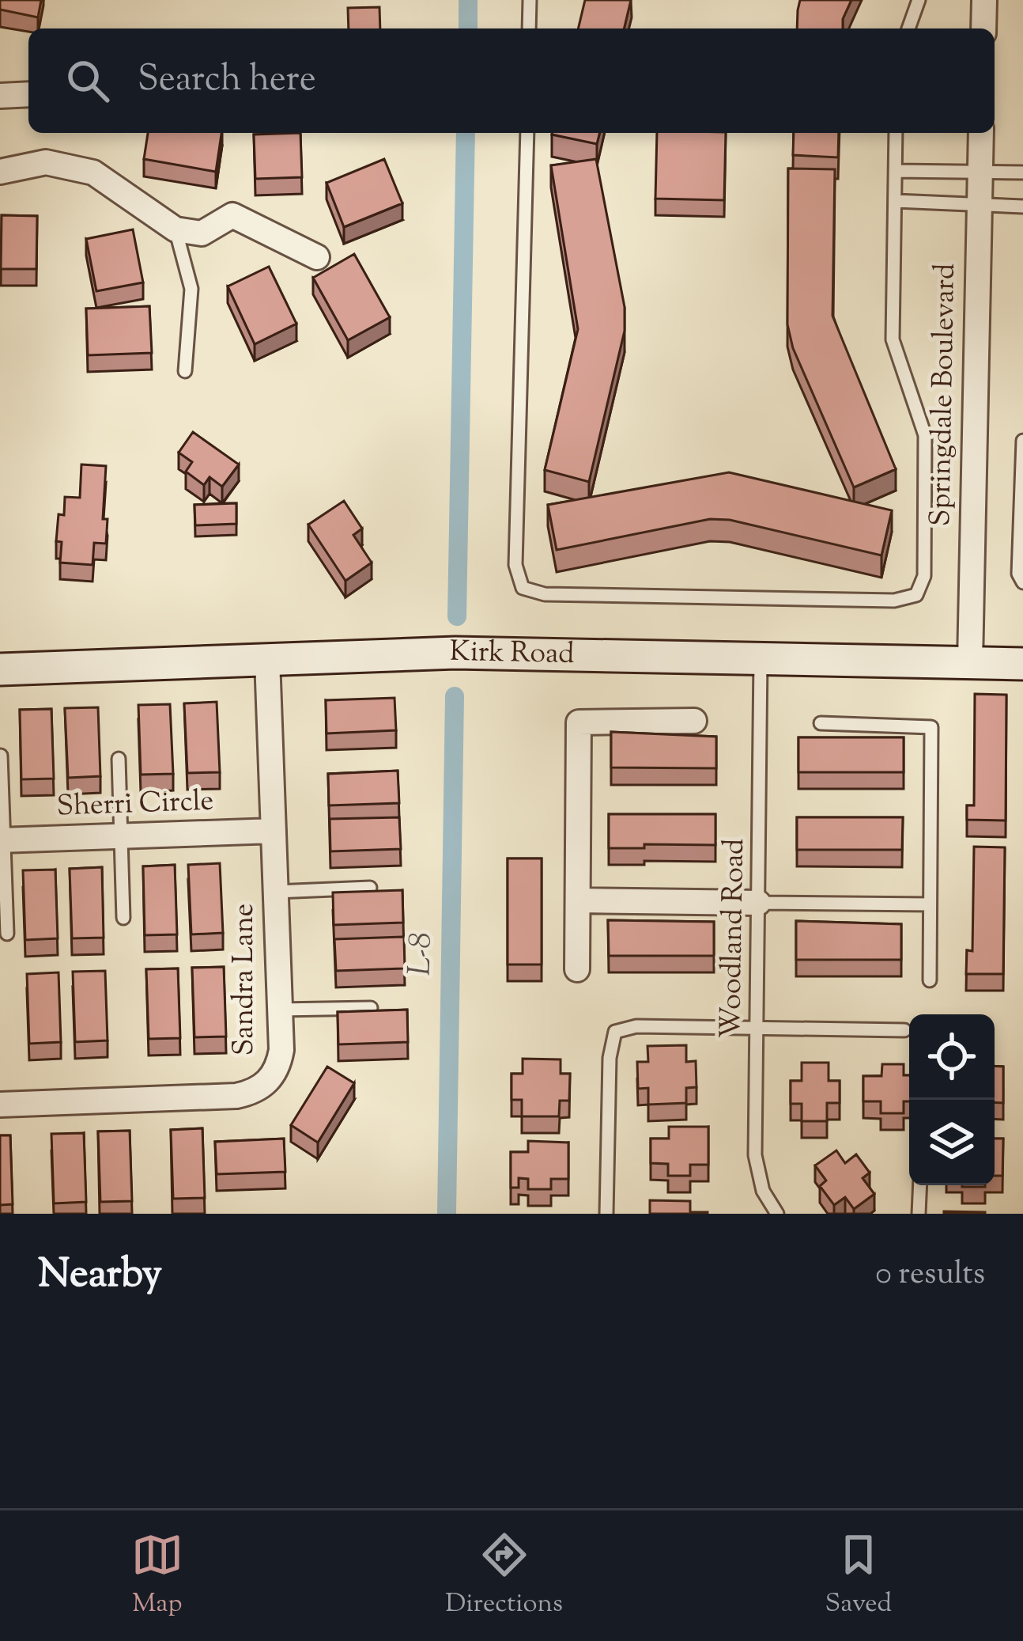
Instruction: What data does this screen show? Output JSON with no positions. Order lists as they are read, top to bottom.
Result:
{
  "streets": {
    "street": [
      "Springdale Boulevard",
      "Kirk Road",
      "Sherri Circle",
      "Sandra Lane"
    ],
    "lane": ["Woodland Road"]
  },
  "crossings": [
    ["Springdale Boulevard", "Kirk Road"],
    ["Kirk Road", "Woodland Road"],
    ["Kirk Road", "Sandra Lane"],
    ["Sherri Circle", "Sandra Lane"]
  ],
  "water": ["L-8"],
  "page": {
    "search": "Search here",
    "heading": ["Nearby", "0 results"],
    "nav": ["Map", "Directions", "Saved"]
  }
}
